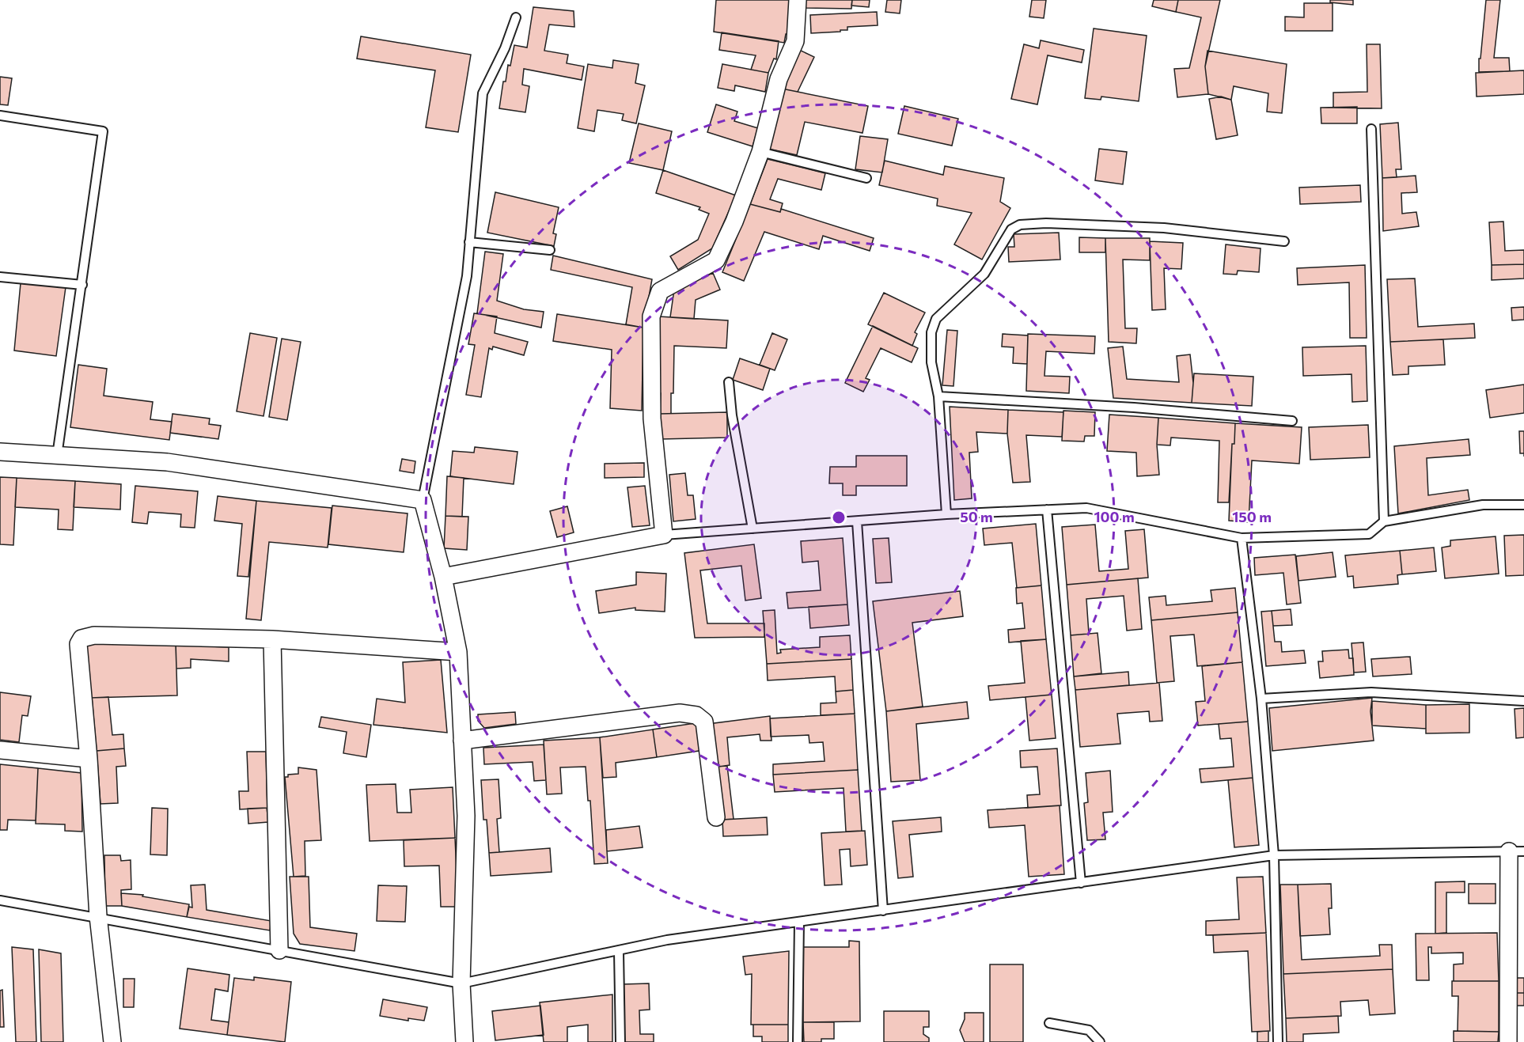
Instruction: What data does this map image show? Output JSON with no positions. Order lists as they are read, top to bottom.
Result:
{
  "rings": ["50 m", "100 m", "150 m"]
}
